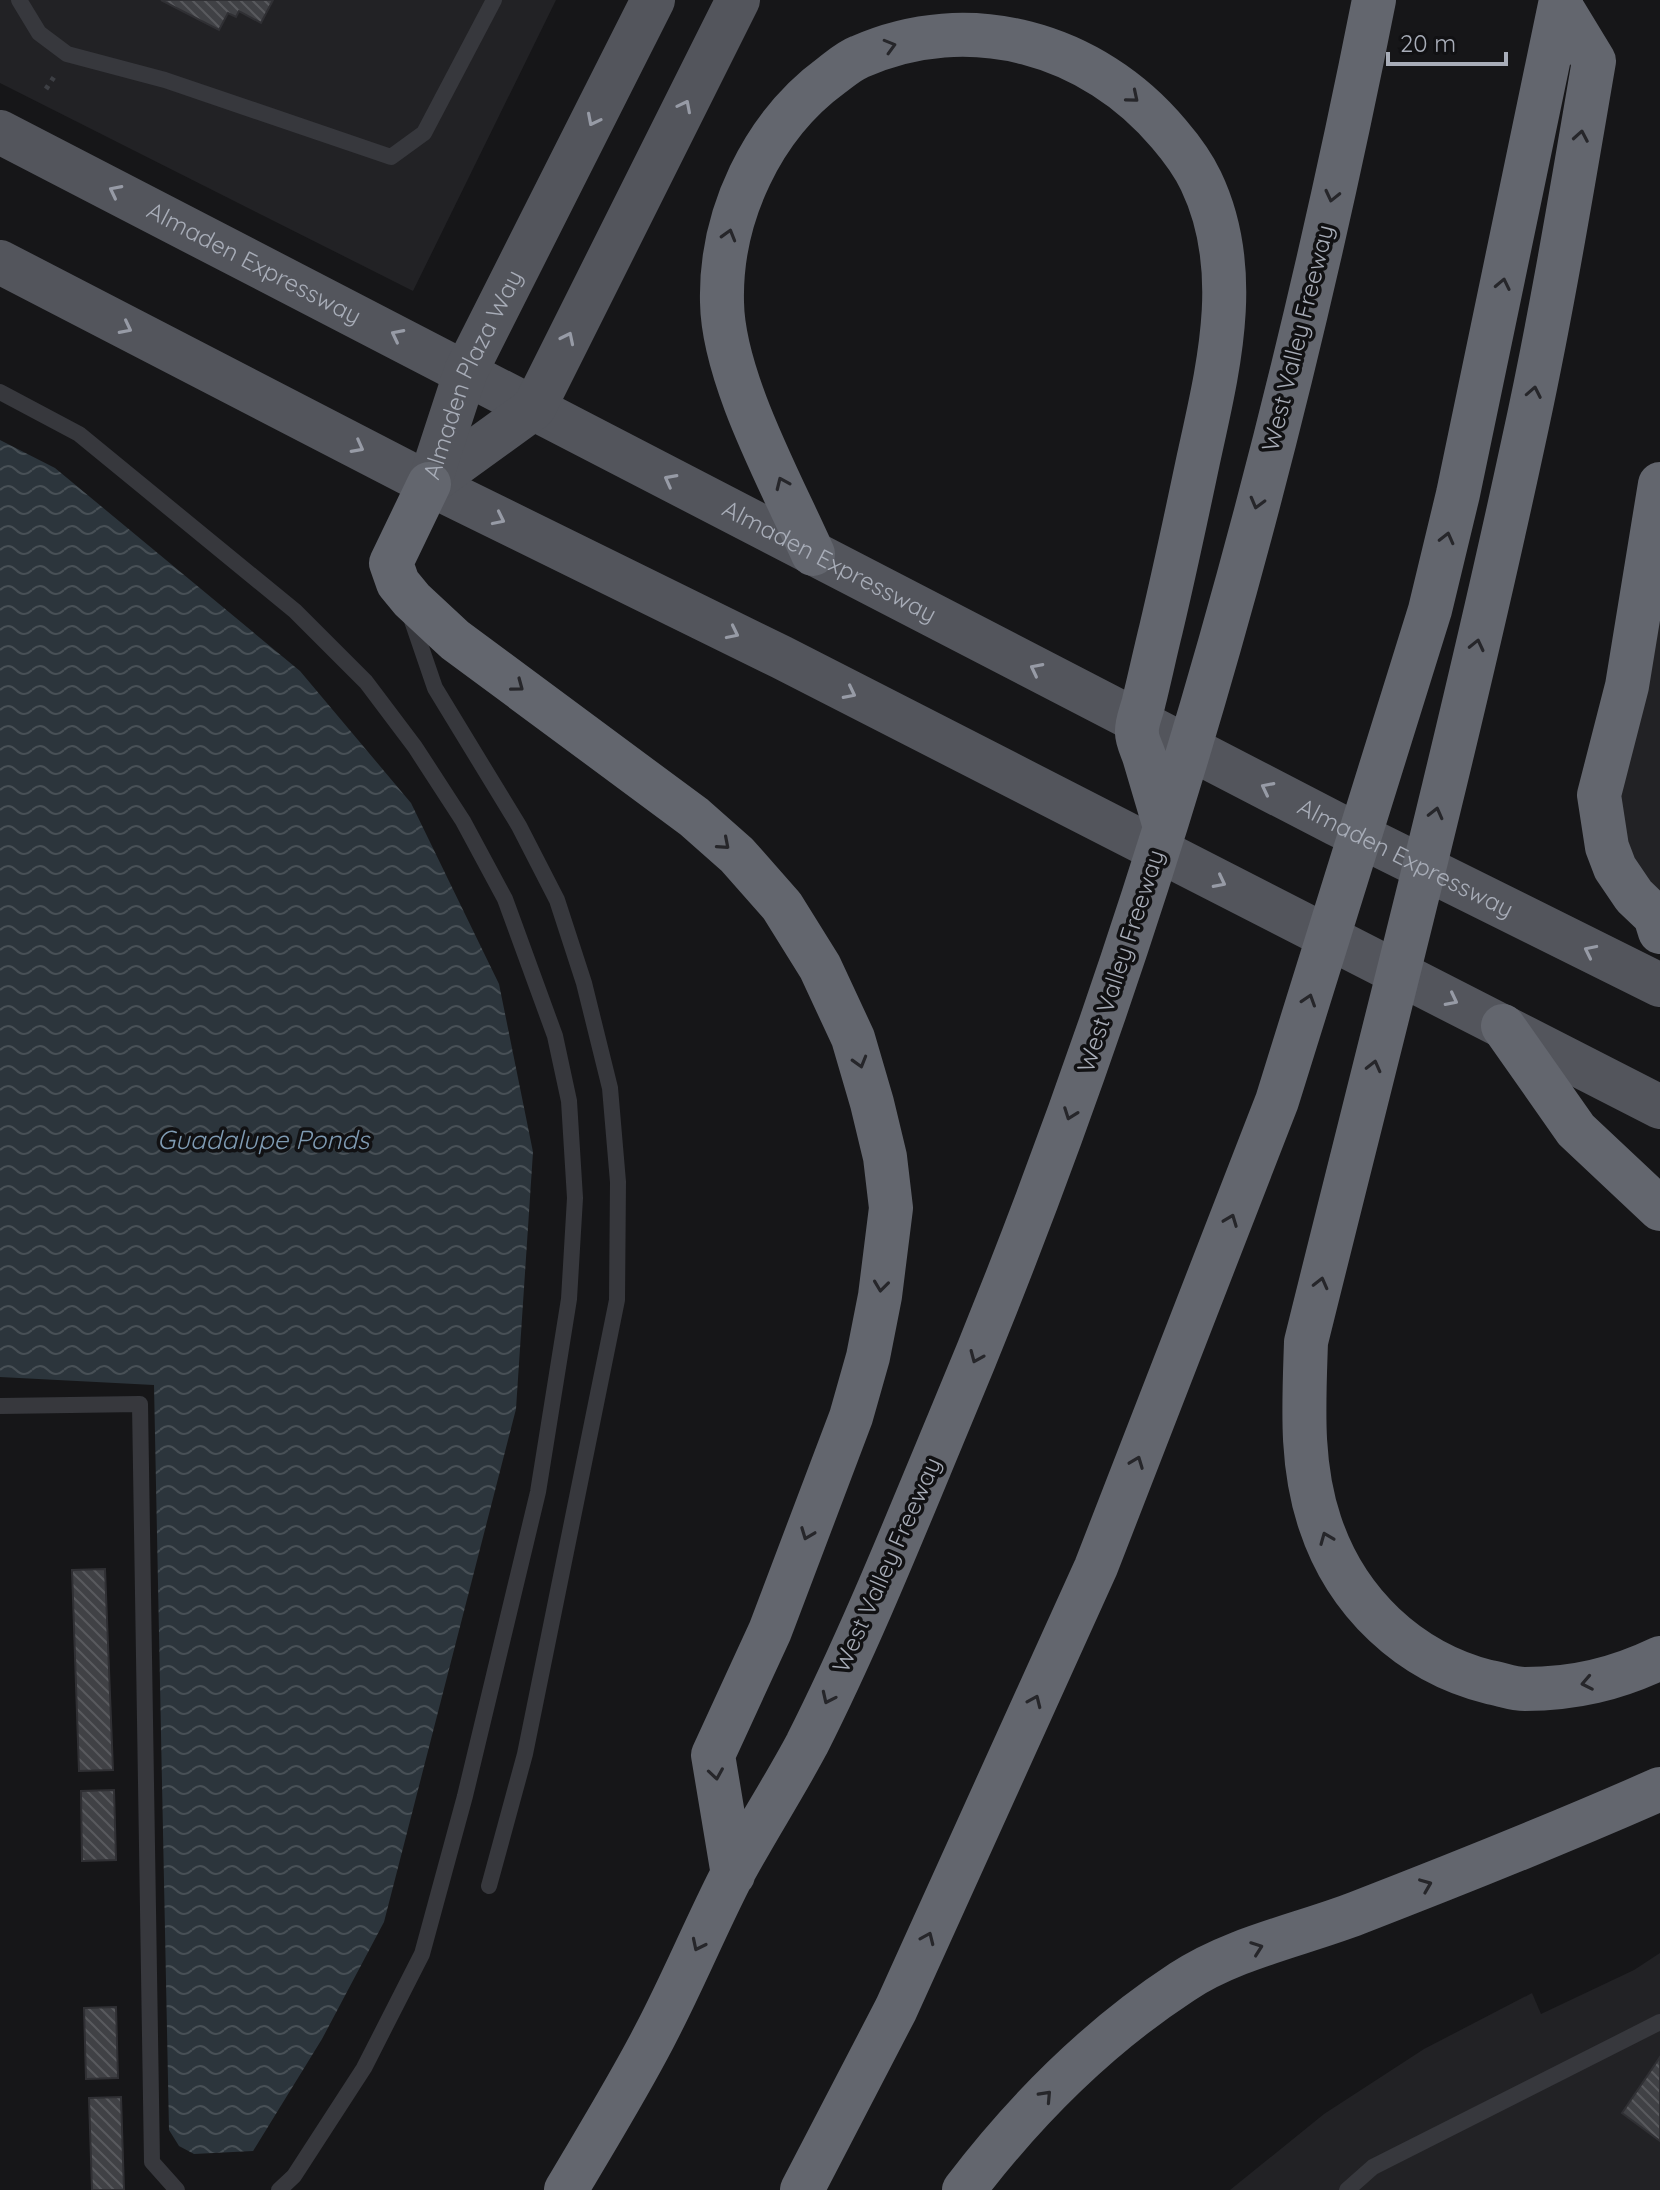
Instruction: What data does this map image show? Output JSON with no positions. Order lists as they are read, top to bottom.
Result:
{
  "streets": {
    "highway": ["West Valley Freeway"],
    "main road": ["Almaden Expressway", "Almaden Plaza Way"]
  },
  "crossings": [
    ["Almaden Expressway", "Almaden Plaza Way"]
  ],
  "water": ["Guadalupe Ponds"],
  "scale_bar": "20 m"
}
